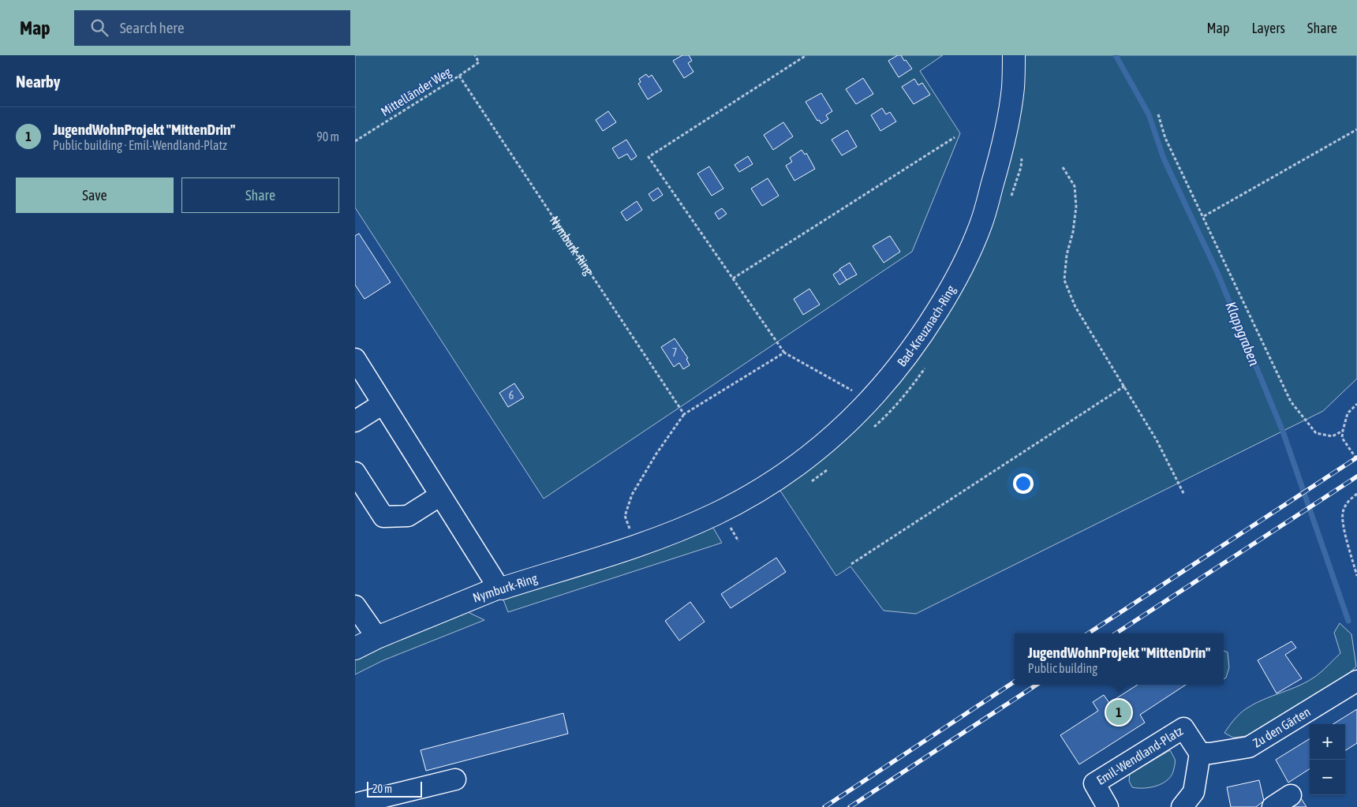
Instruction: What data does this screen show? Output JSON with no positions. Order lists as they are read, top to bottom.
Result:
{
  "streets": {
    "main road": ["Nymburk-Ring", "Bad-Kreuznach-Ring"],
    "street": ["Zu den Gärten", "Emil-Wendland-Platz"],
    "path": ["Mittelländer Weg"]
  },
  "crossings": [
    ["Mittelländer Weg", "Nymburk-Ring"],
    ["Nymburk-Ring", "Bad-Kreuznach-Ring"],
    ["Zu den Gärten", "Emil-Wendland-Platz"]
  ],
  "water": ["Klappgraben"],
  "house_numbers": ["7", "6"],
  "scale_bar": "20 m",
  "page": {
    "header": "Map",
    "search": "Search here",
    "nav": ["Map", "Layers", "Share"],
    "heading": "Nearby",
    "list": [
      {
        "mark": "1",
        "name": "JugendWohnProjekt \"MittenDrin\"",
        "note": "Public building · Emil-Wendland-Platz",
        "value": "90 m"
      }
    ],
    "buttons": ["Save", "Share"],
    "popup": ["JugendWohnProjekt \"MittenDrin\"", "Public building"],
    "pins": "1",
    "map_buttons": ["+", "−"],
    "scale": "20 m"
  }
}
